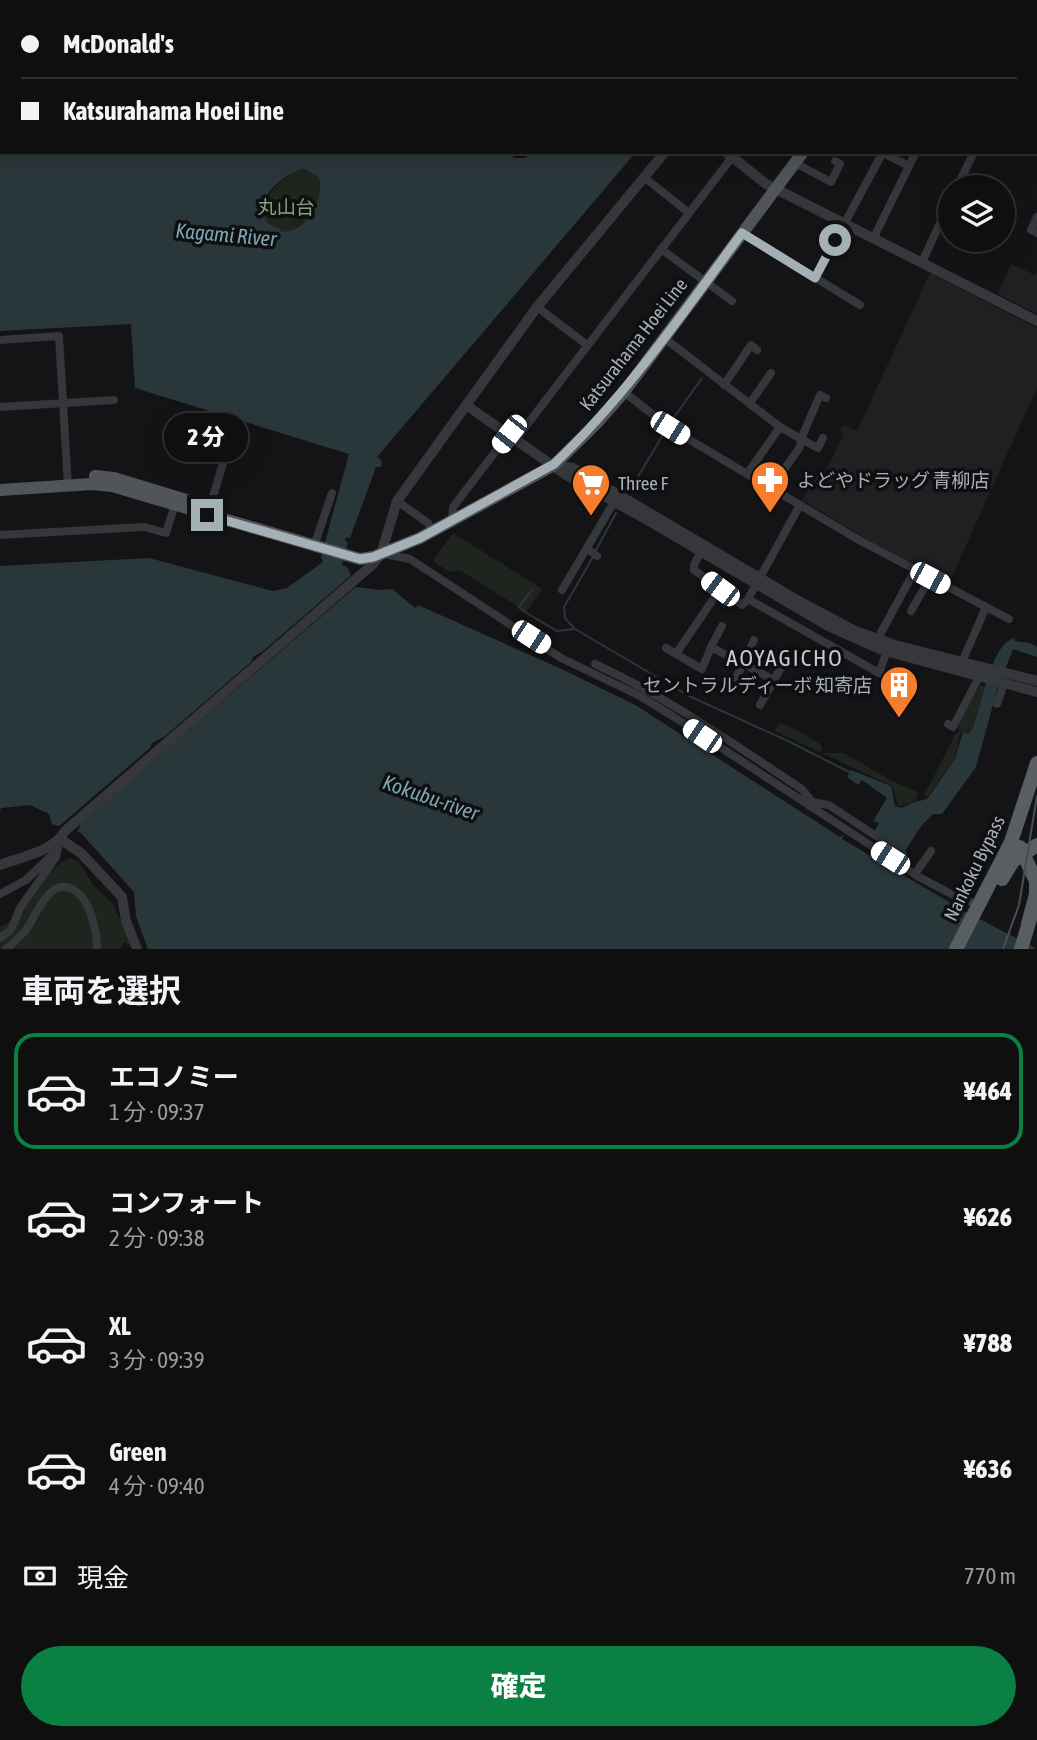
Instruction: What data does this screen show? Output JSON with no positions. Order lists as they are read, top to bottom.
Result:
{
  "streets": {
    "highway": ["Nankoku Bypass"],
    "main road": ["Katsurahama Hoei Line"]
  },
  "districts": ["AOYAGICHO"],
  "water": ["Kagami River", "Kokubu-river"],
  "parks": ["丸山台"],
  "places": {
    "pharmacy": ["よどやドラッグ 青柳店"],
    "supermarket": ["Three F"],
    "building": ["セントラルディーボ 知寄店"]
  },
  "page": {
    "banner": ["McDonald's", "Katsurahama Hoei Line"],
    "bubble": "2 分",
    "heading": "車両を選択",
    "list": [
      {
        "name": "エコノミー",
        "note": "1 分 · 09:37",
        "value": "¥464"
      },
      {
        "name": "コンフォート",
        "note": "2 分 · 09:38",
        "value": "¥626"
      },
      {
        "name": "XL",
        "note": "3 分 · 09:39",
        "value": "¥788"
      },
      {
        "name": "Green",
        "note": "4 分 · 09:40",
        "value": "¥636"
      }
    ],
    "pay": ["現金", "770 m"],
    "buttons": "確定"
  }
}
